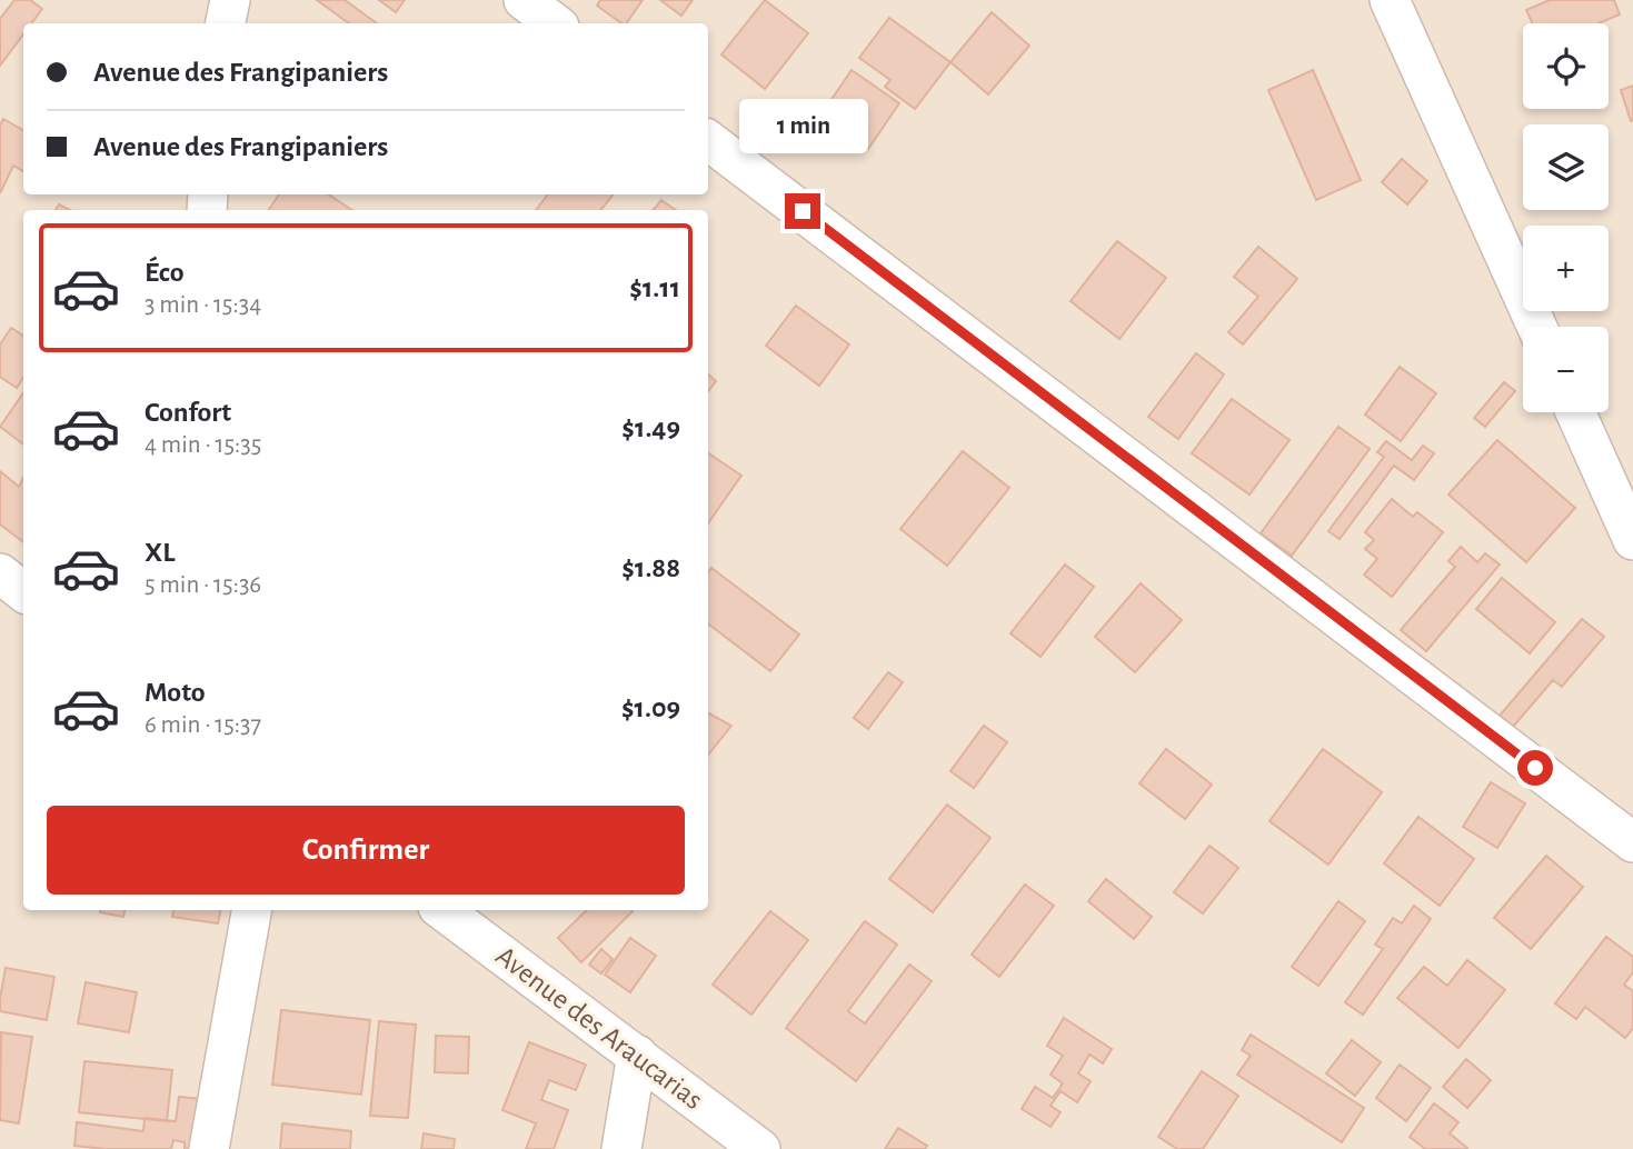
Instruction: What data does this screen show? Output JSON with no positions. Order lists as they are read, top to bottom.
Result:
{
  "streets": {
    "street": ["Avenue des Araucarias"]
  },
  "page": {
    "map_buttons": ["+", "−"],
    "banner": ["Avenue des Frangipaniers", "Avenue des Frangipaniers"],
    "bubble": "1 min",
    "list": [
      {
        "name": "Éco",
        "note": "3 min · 15:34",
        "value": "$1.11"
      },
      {
        "name": "Confort",
        "note": "4 min · 15:35",
        "value": "$1.49"
      },
      {
        "name": "XL",
        "note": "5 min · 15:36",
        "value": "$1.88"
      },
      {
        "name": "Moto",
        "note": "6 min · 15:37",
        "value": "$1.09"
      }
    ],
    "buttons": "Confirmer"
  }
}
